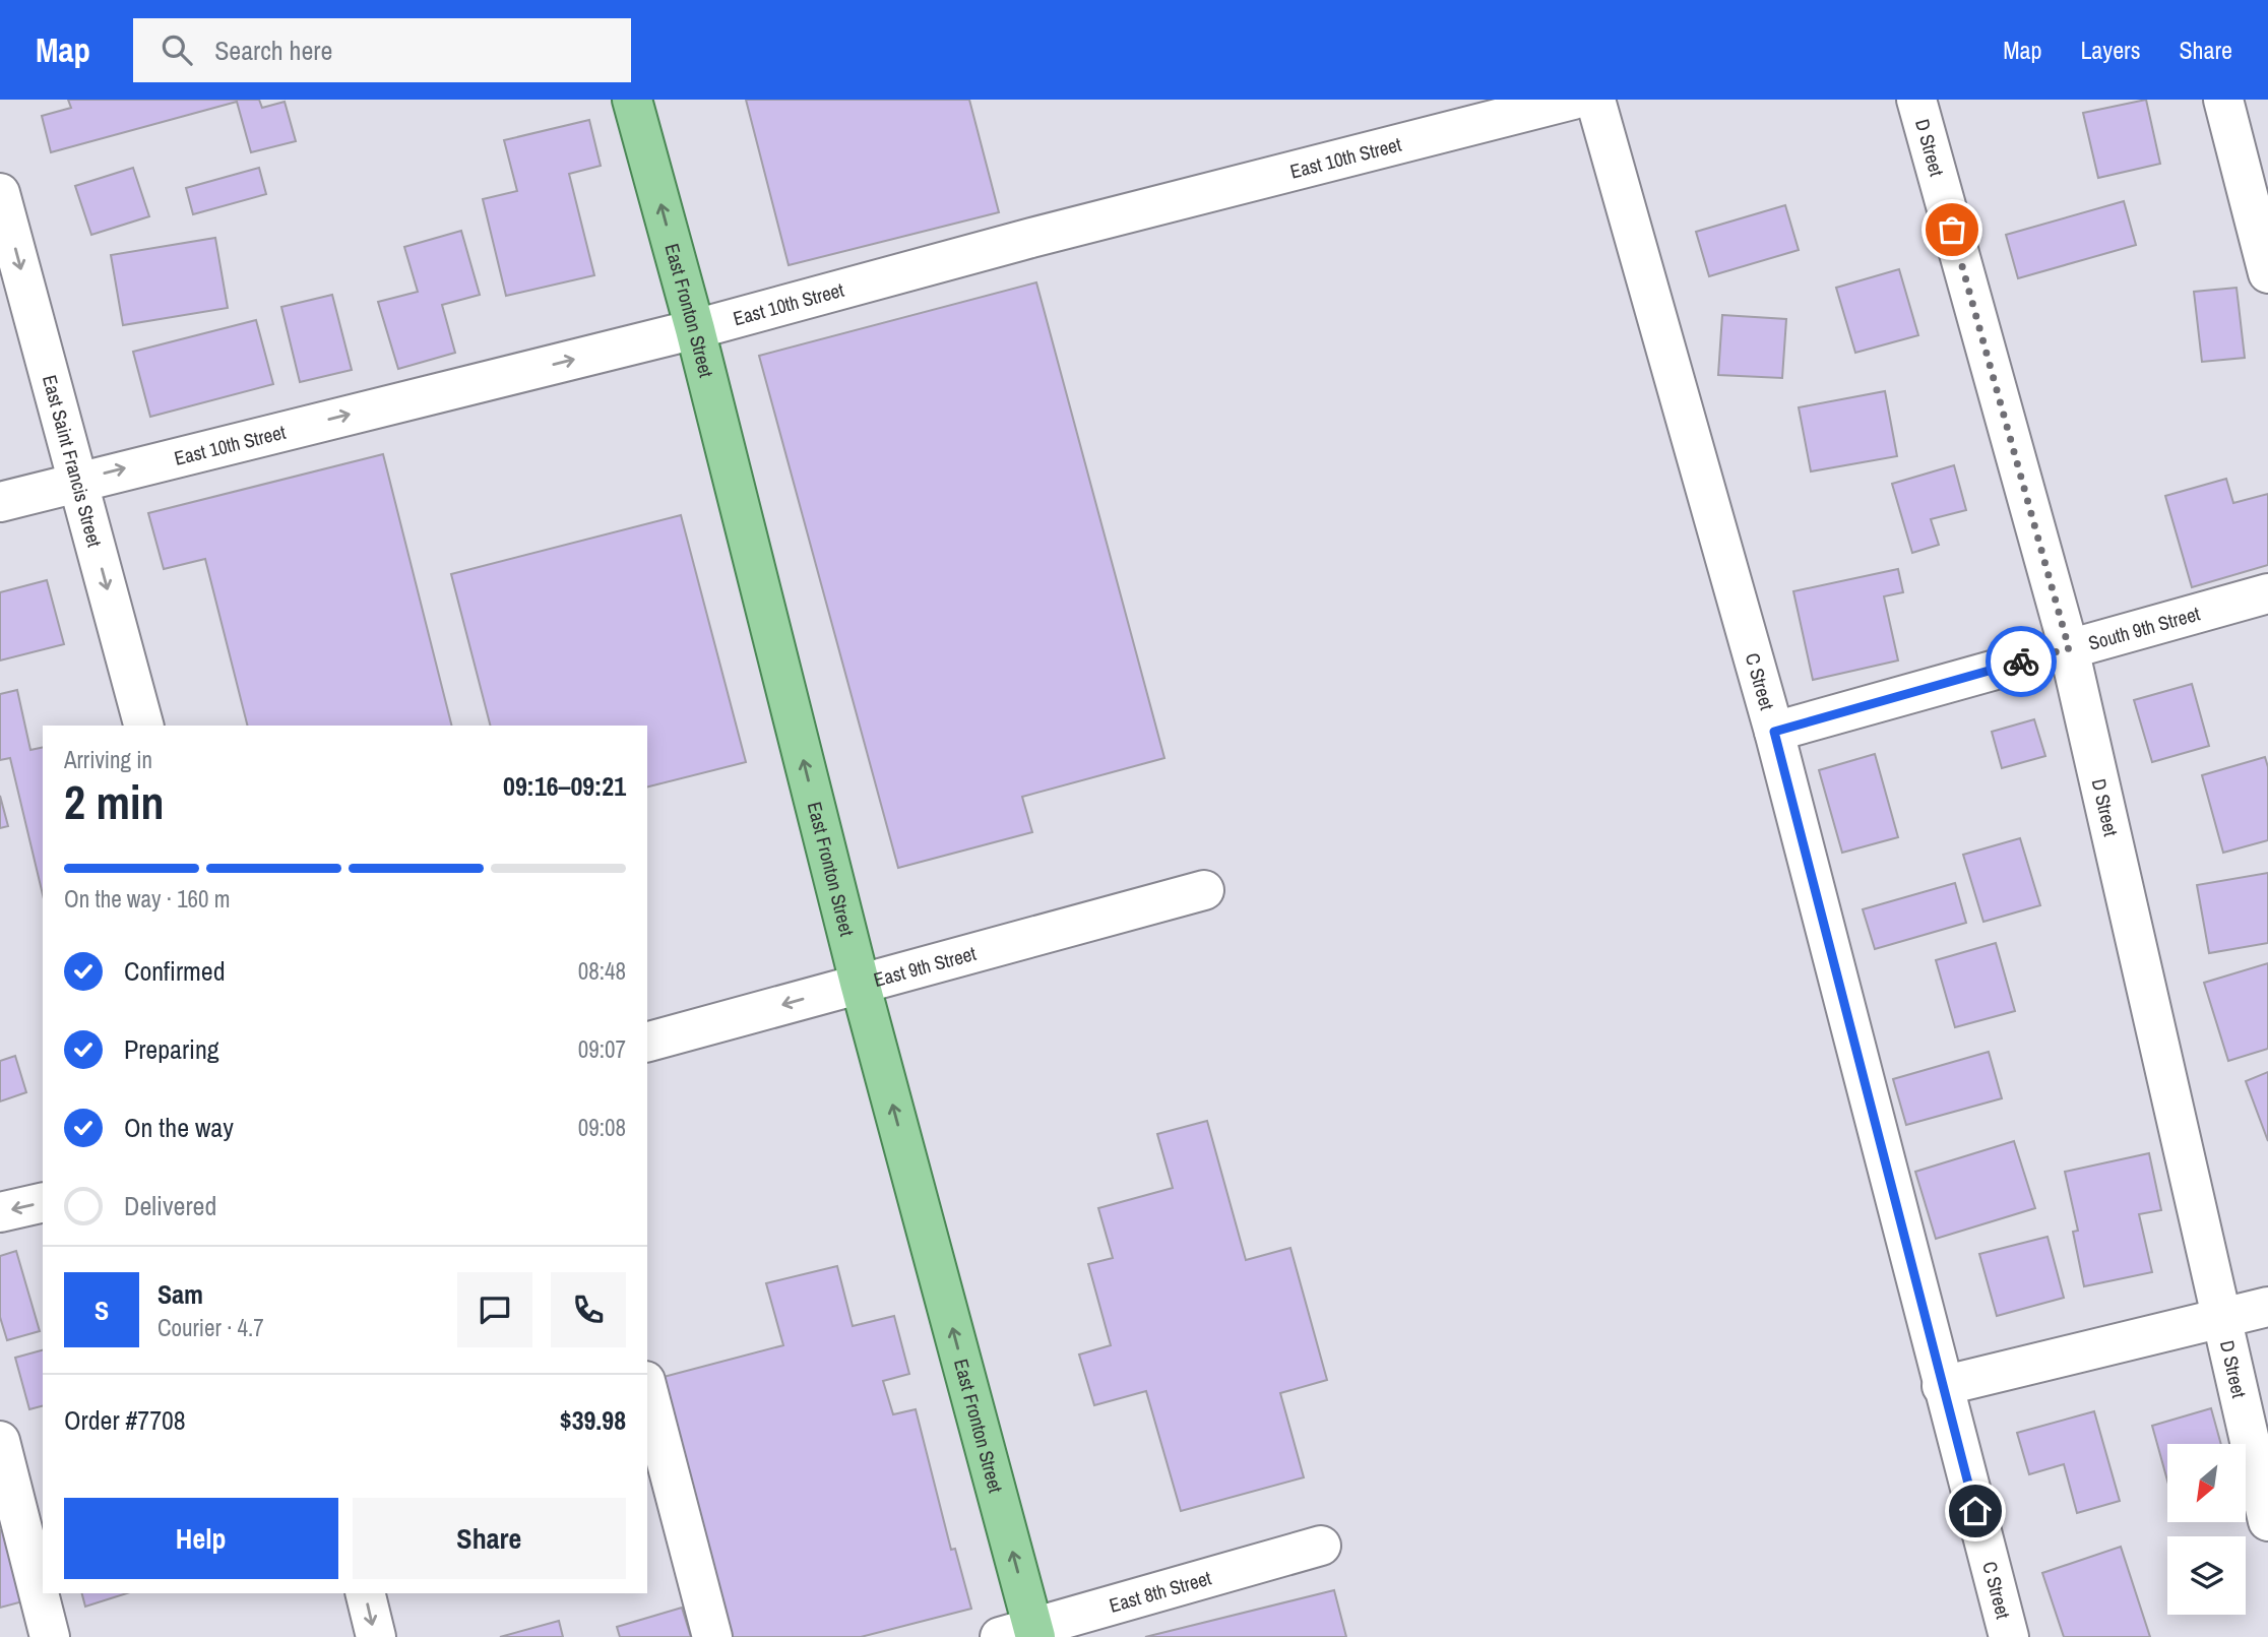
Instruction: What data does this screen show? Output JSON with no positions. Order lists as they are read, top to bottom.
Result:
{
  "streets": {
    "main road": ["East Fronton Street"],
    "street": [
      "D Street",
      "East 10th Street",
      "East Saint Francis Street",
      "South 9th Street",
      "C Street",
      "East 9th Street",
      "East 8th Street"
    ]
  },
  "crossings": [
    ["D Street", "South 9th Street"],
    ["East 10th Street", "East Fronton Street"],
    ["East 10th Street", "East Saint Francis Street"],
    ["East Fronton Street", "East 9th Street"],
    ["East Fronton Street", "East 8th Street"],
    ["South 9th Street", "C Street"]
  ],
  "one_way": [
    "East 10th Street",
    "East Fronton Street",
    "East Saint Francis Street",
    "East 9th Street"
  ],
  "north": "bottom left",
  "page": {
    "header": "Map",
    "search": "Search here",
    "nav": ["Map", "Layers", "Share"],
    "heading": ["2 min", "Arriving in", "09:16–09:21"],
    "panel": [
      "Sam",
      "Courier · 4.7",
      "Order #7708",
      "$39.98"
    ],
    "bar": "On the way · 160 m",
    "list": [
      ["Confirmed", "08:48"],
      ["Preparing", "09:07"],
      ["On the way", "09:08"],
      "Delivered"
    ],
    "round": "S",
    "buttons": ["Help", "Share"]
  }
}
